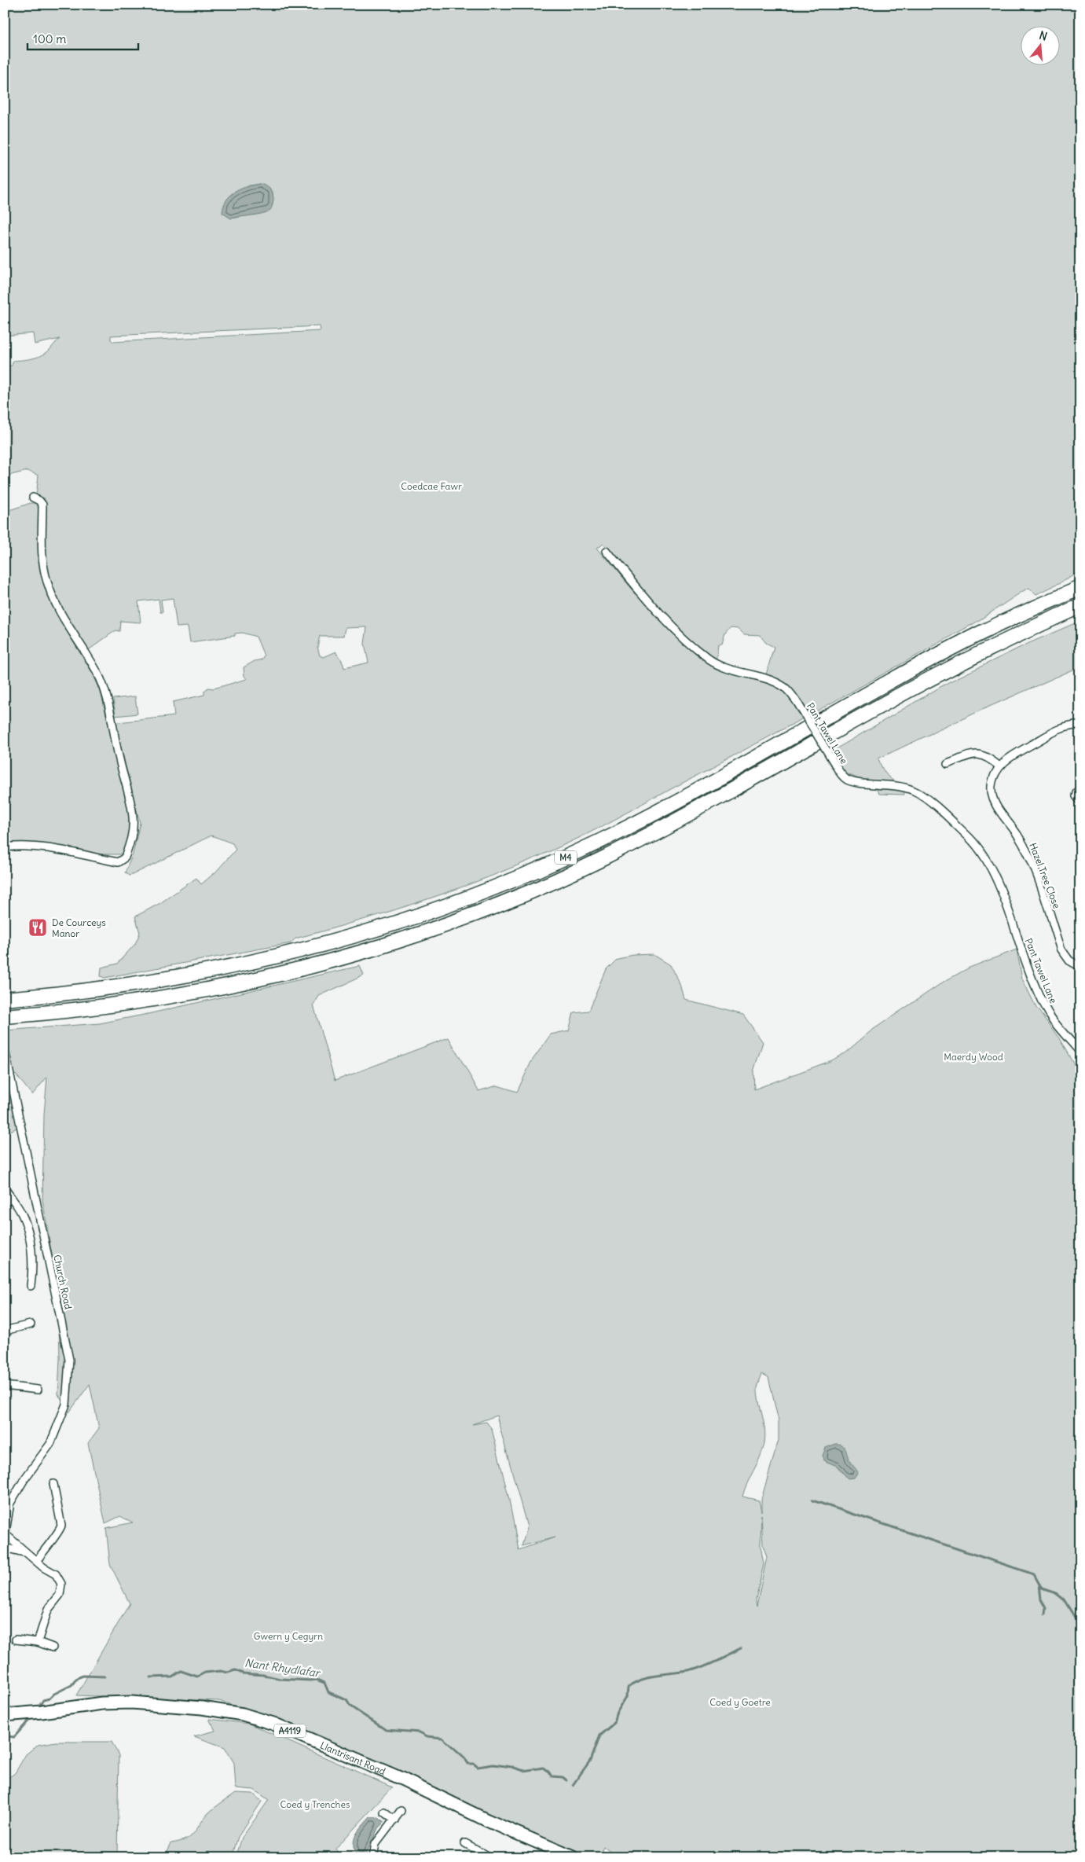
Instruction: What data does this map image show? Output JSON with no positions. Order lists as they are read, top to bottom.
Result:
{
  "streets": {
    "highway": ["M4"],
    "main road": ["A4119", "Llantrisant Road"],
    "street": ["Pant Tawel Lane", "Hazel Tree Close", "Church Road"]
  },
  "water": ["Nant Rhydlafar"],
  "parks": [
    "Coedcae Fawr",
    "Maerdy Wood",
    "Gwern y Cegyrn",
    "Coed y Goetre",
    "Coed y Trenches"
  ],
  "places": {
    "restaurant": ["De Courceys Manor"]
  },
  "scale_bar": "100 m",
  "north": "top"
}
